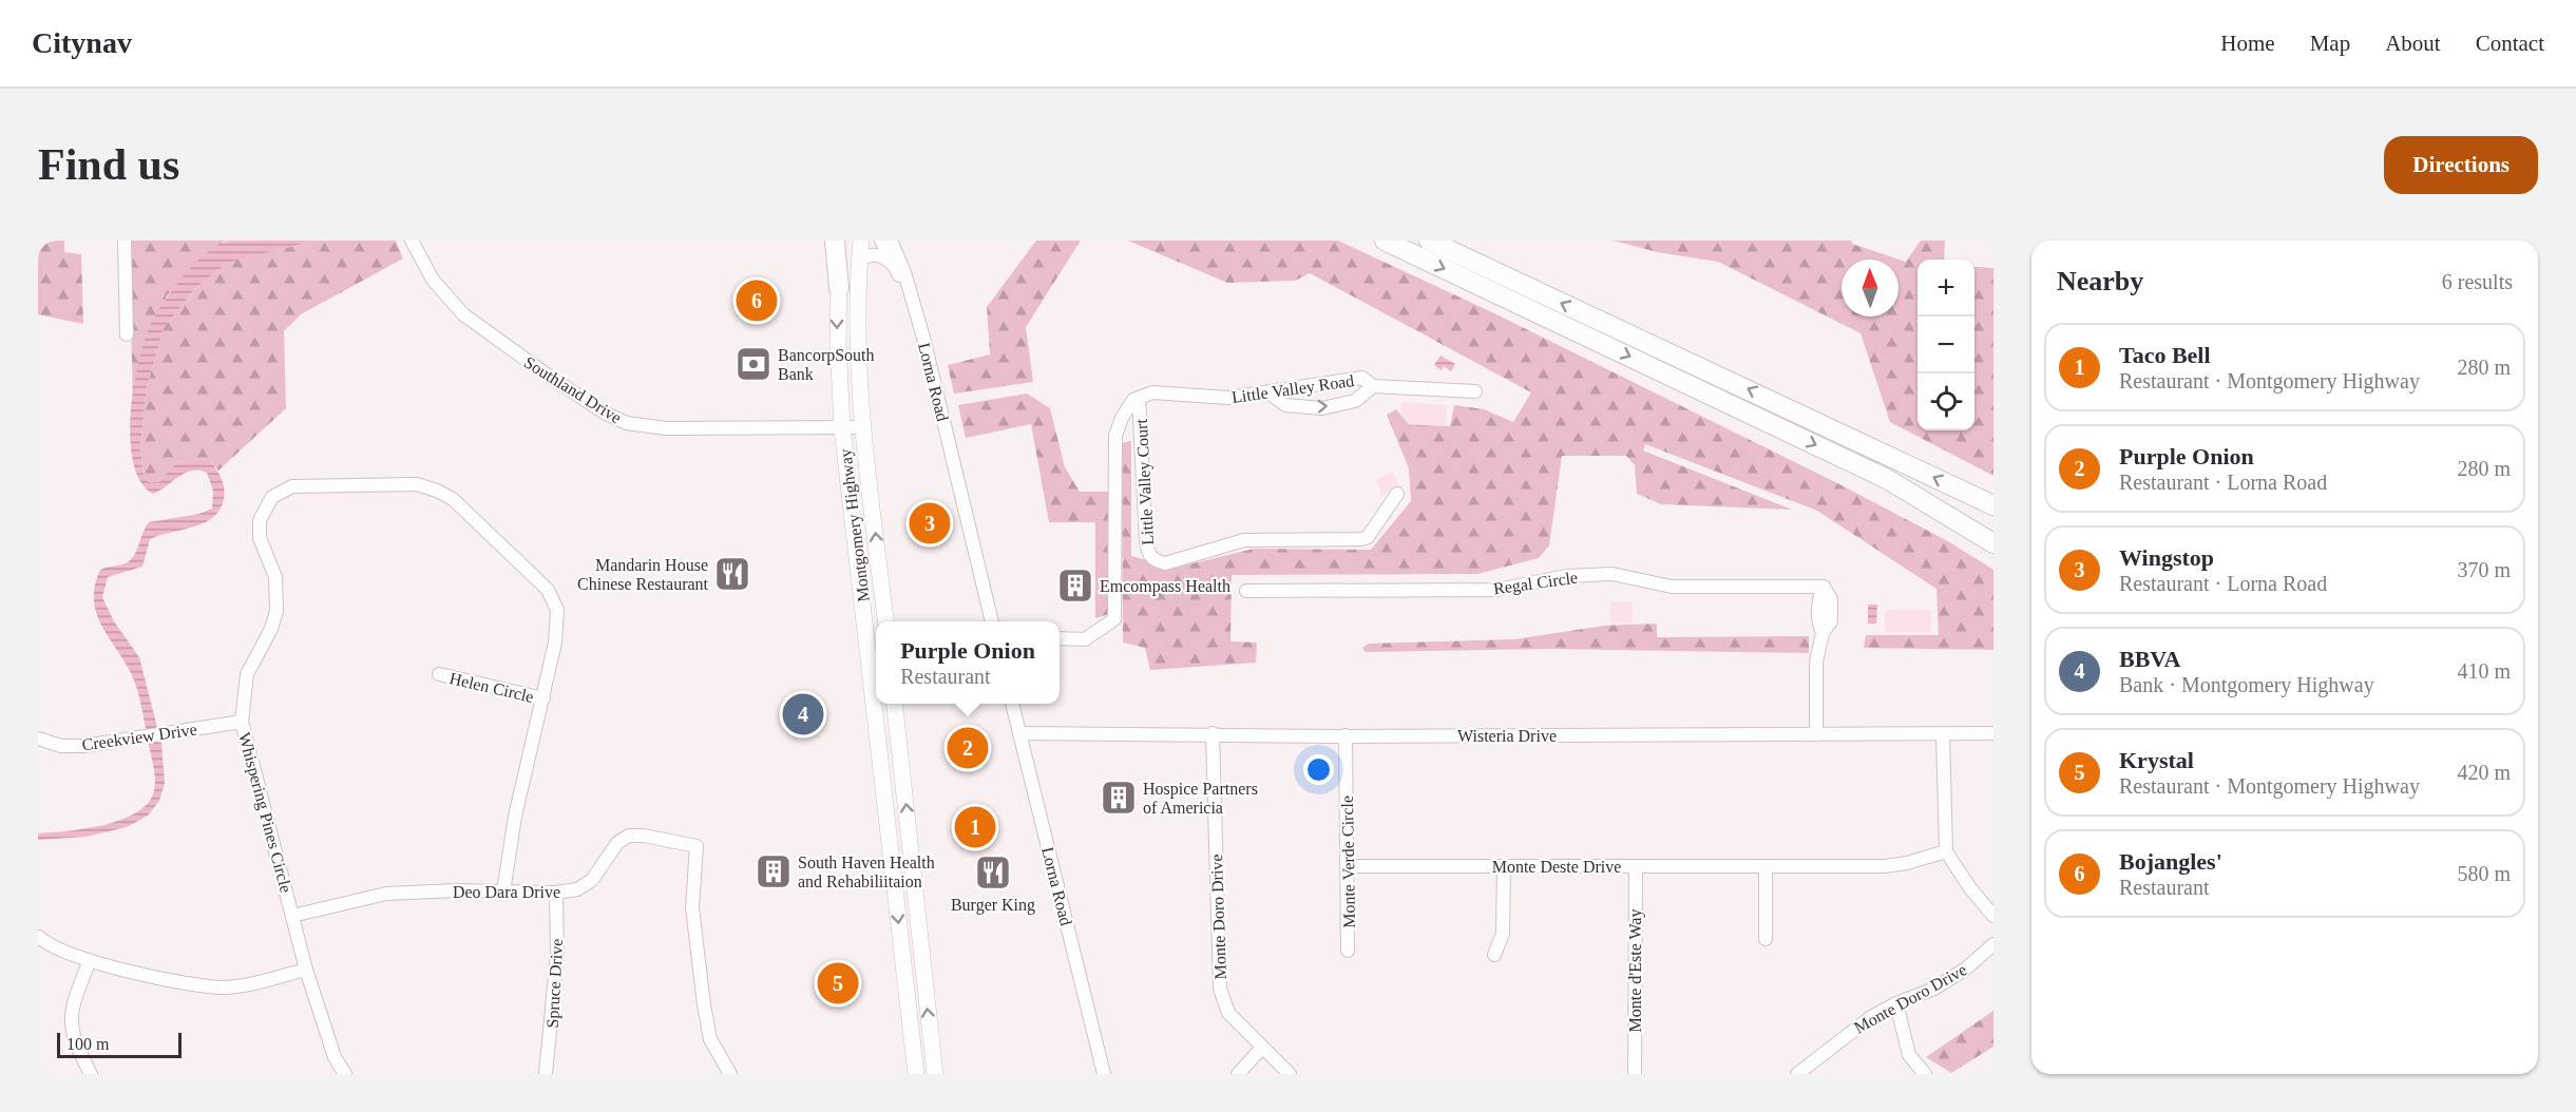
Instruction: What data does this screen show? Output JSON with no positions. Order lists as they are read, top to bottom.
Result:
{
  "streets": {
    "main road": ["Montgomery Highway"],
    "street": [
      "Lorna Road",
      "Little Valley Road",
      "Southland Drive",
      "Little Valley Court",
      "Regal Circle",
      "Helen Circle",
      "Wisteria Drive",
      "Creekview Drive",
      "Whispering Pines Circle",
      "Monte Verde Circle",
      "Monte Deste Drive",
      "Deo Dara Drive",
      "Monte Doro Drive",
      "Monte d'Este Way",
      "Spruce Drive"
    ]
  },
  "crossings": [
    ["Lorna Road", "Wisteria Drive"],
    ["Little Valley Road", "Little Valley Court"],
    ["Southland Drive", "Montgomery Highway"],
    ["Regal Circle", "Wisteria Drive"],
    ["Helen Circle", "Whispering Pines Circle"],
    ["Wisteria Drive", "Monte Verde Circle"],
    ["Wisteria Drive", "Monte Doro Drive"],
    ["Creekview Drive", "Whispering Pines Circle"],
    ["Whispering Pines Circle", "Deo Dara Drive"],
    ["Monte Verde Circle", "Monte Deste Drive"],
    ["Monte Deste Drive", "Monte d'Este Way"],
    ["Deo Dara Drive", "Spruce Drive"]
  ],
  "places": {
    "bank": ["BancorpSouth Bank"],
    "restaurant": ["Mandarin House Chinese Restaurant", "Burger King"],
    "building": ["Emcompass Health", "Hospice Partners of Americia", "South Haven Health and Rehabiliitaion"]
  },
  "scale_bar": "100 m",
  "north": "top",
  "page": {
    "header": "Citynav",
    "nav": [
      "Home",
      "Map",
      "About",
      "Contact"
    ],
    "buttons": "Directions",
    "title": "Find us",
    "heading": ["Nearby", "6 results"],
    "map_buttons": ["+", "−"],
    "pins": [
      "6",
      "3",
      "4",
      "2",
      "1",
      "5"
    ],
    "list": [
      {
        "mark": "1",
        "name": "Taco Bell",
        "note": "Restaurant · Montgomery Highway",
        "value": "280 m"
      },
      {
        "mark": "2",
        "name": "Purple Onion",
        "note": "Restaurant · Lorna Road",
        "value": "280 m"
      },
      {
        "mark": "3",
        "name": "Wingstop",
        "note": "Restaurant · Lorna Road",
        "value": "370 m"
      },
      {
        "mark": "4",
        "name": "BBVA",
        "note": "Bank · Montgomery Highway",
        "value": "410 m"
      },
      {
        "mark": "5",
        "name": "Krystal",
        "note": "Restaurant · Montgomery Highway",
        "value": "420 m"
      },
      {
        "mark": "6",
        "name": "Bojangles'",
        "note": "Restaurant",
        "value": "580 m"
      }
    ],
    "popup": ["Purple Onion", "Restaurant"],
    "scale": "100 m"
  }
}
